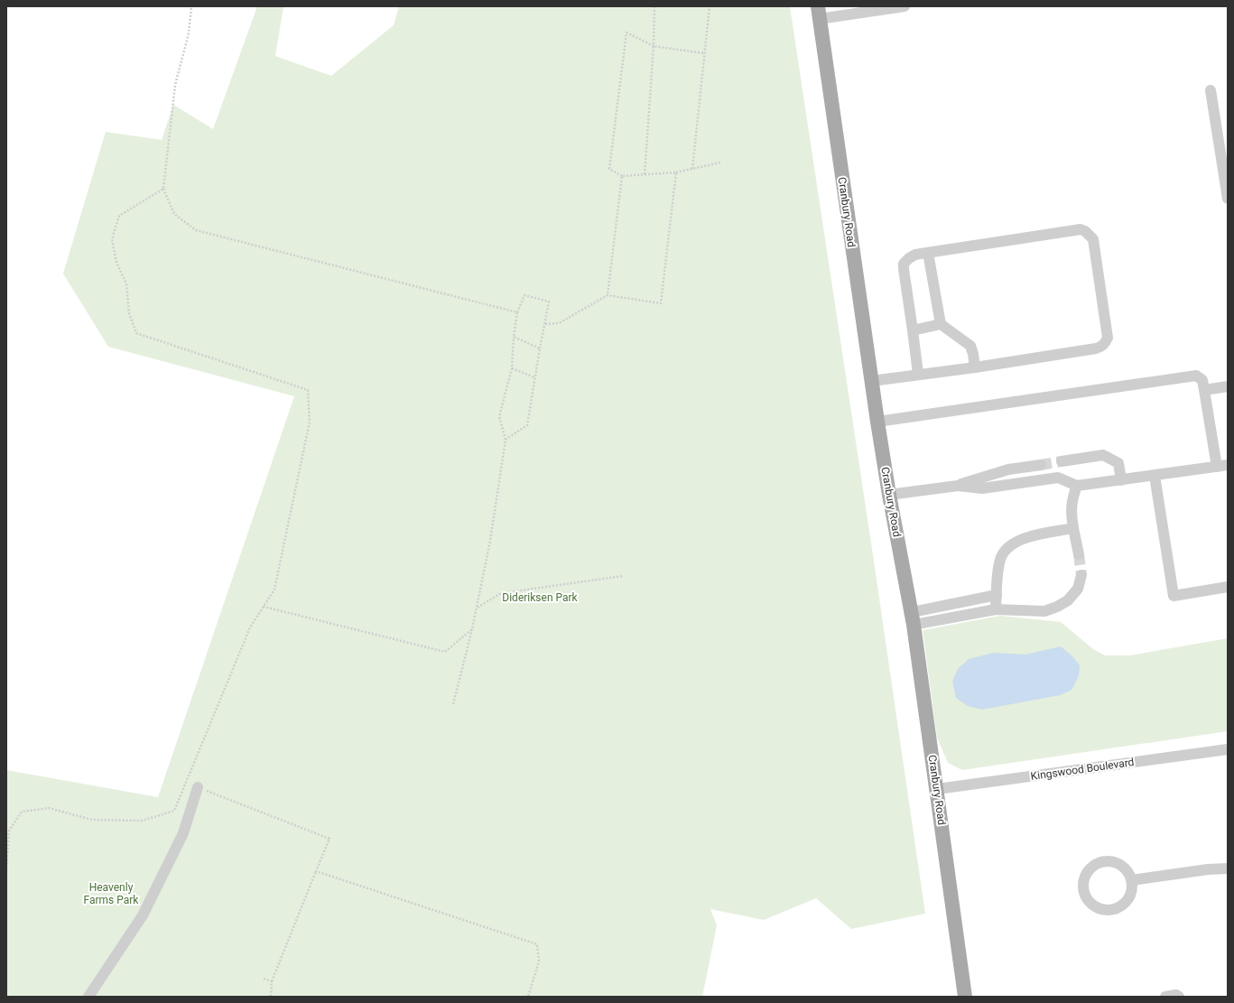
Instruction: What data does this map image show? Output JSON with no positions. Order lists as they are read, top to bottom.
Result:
{
  "streets": {
    "main road": ["Cranbury Road"],
    "street": ["Kingswood Boulevard"]
  },
  "crossings": [
    ["Cranbury Road", "Kingswood Boulevard"]
  ],
  "parks": ["Dideriksen Park", "Heavenly Farms Park"]
}
